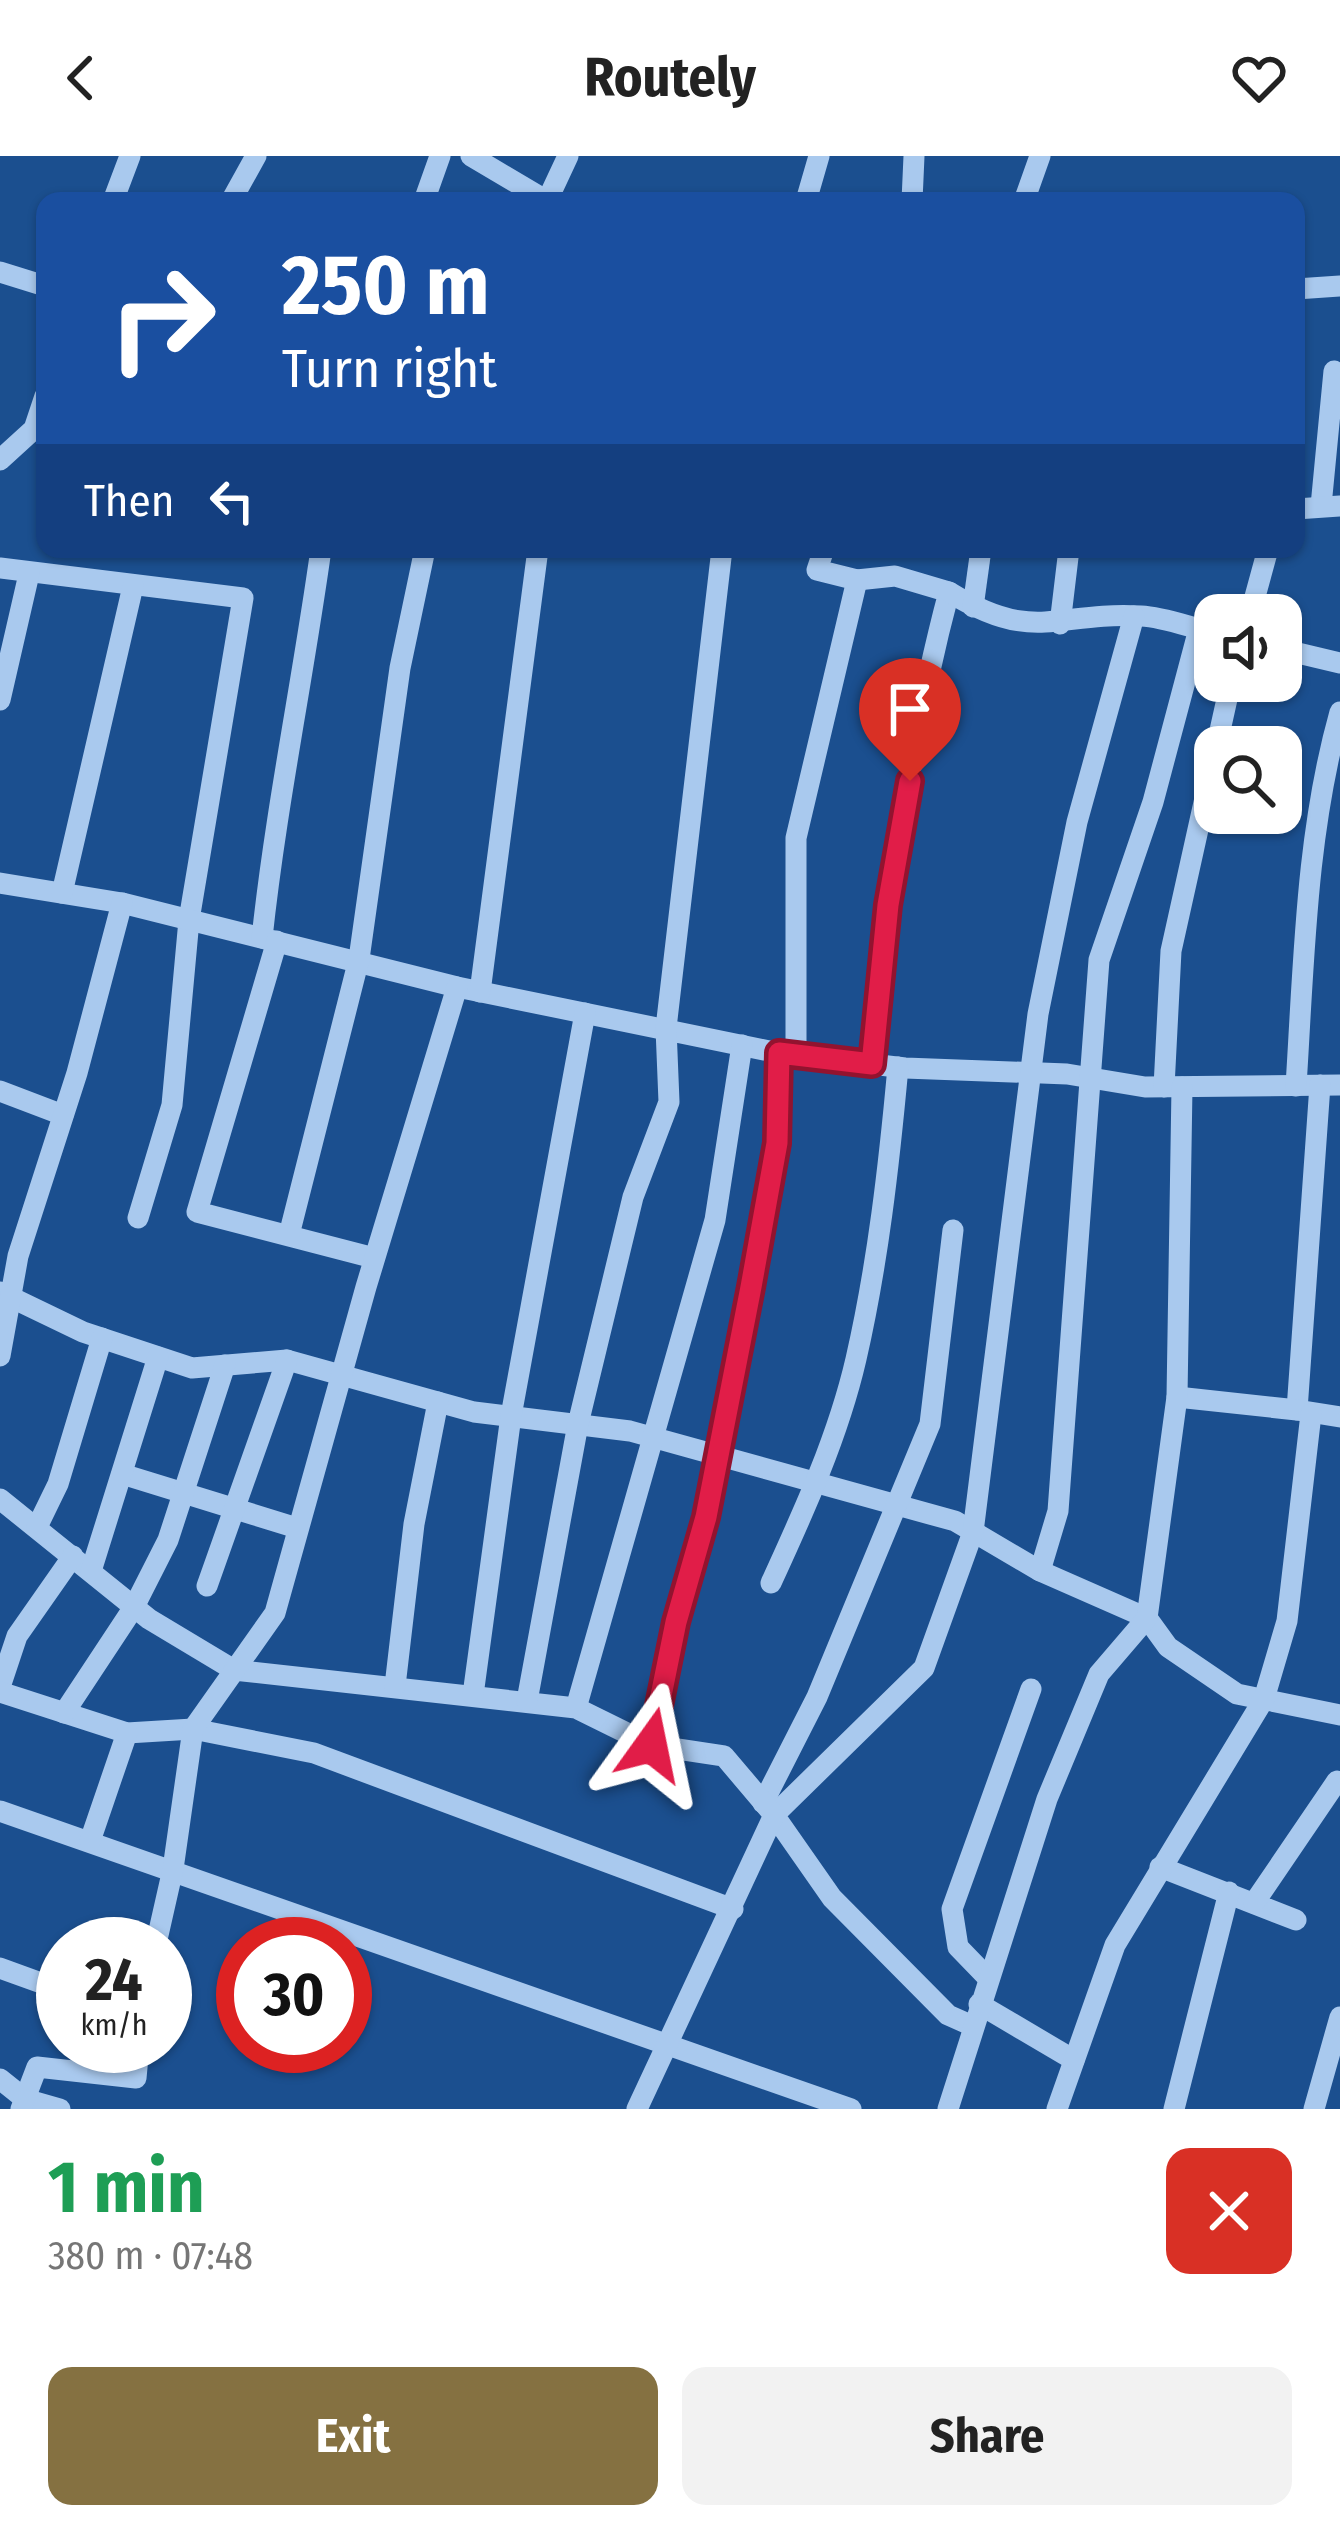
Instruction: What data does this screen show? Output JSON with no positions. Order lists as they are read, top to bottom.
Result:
{
  "page": {
    "header": "Routely",
    "turn": ["250 m", "Turn right"],
    "then": "Then",
    "speed": "24 km/h",
    "limit": "30",
    "heading": ["1 min", "380 m · 07:48"],
    "buttons": ["Exit", "Share"]
  }
}
